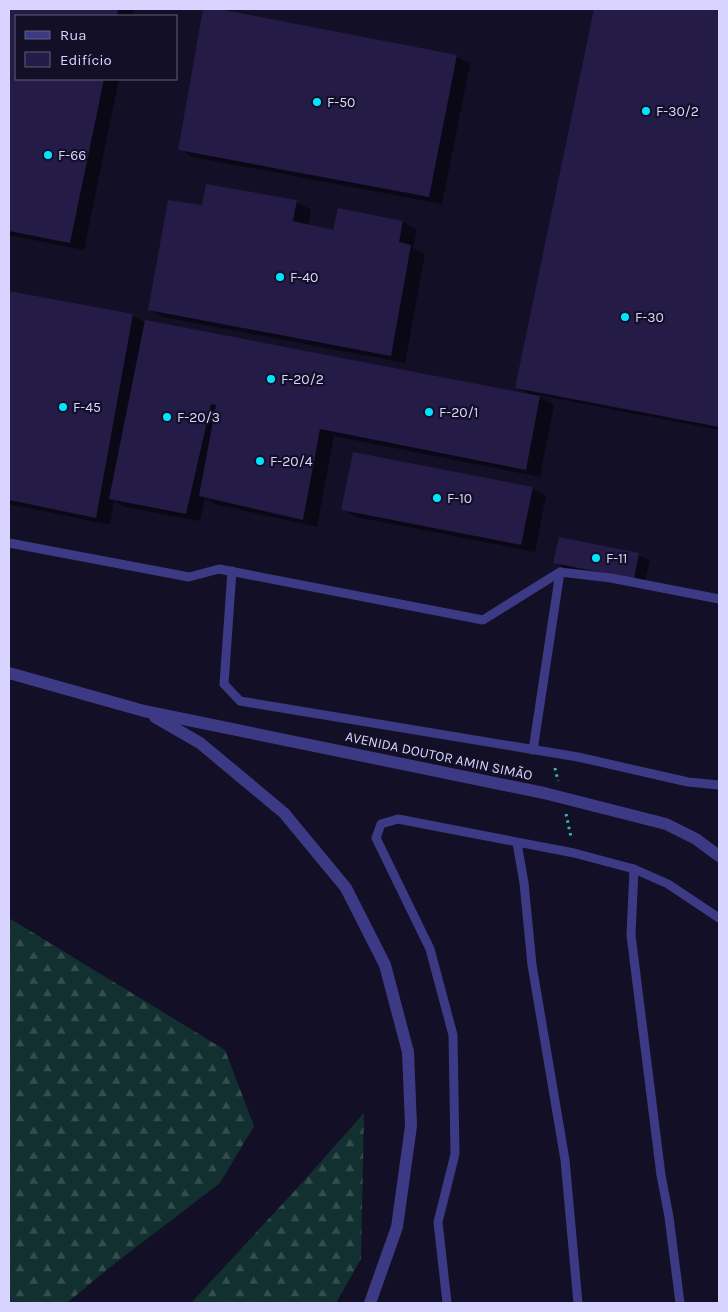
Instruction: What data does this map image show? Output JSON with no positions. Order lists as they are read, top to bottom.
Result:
{
  "streets": {
    "street": ["AVENIDA DOUTOR AMIN SIMÃO"]
  },
  "places": [
    "F-50",
    "F-30/2",
    "F-66",
    "F-40",
    "F-30",
    "F-20/2",
    "F-45",
    "F-20/1",
    "F-20/3",
    "F-20/4",
    "F-10",
    "F-11"
  ],
  "legend": ["Rua", "Edifício"]
}
